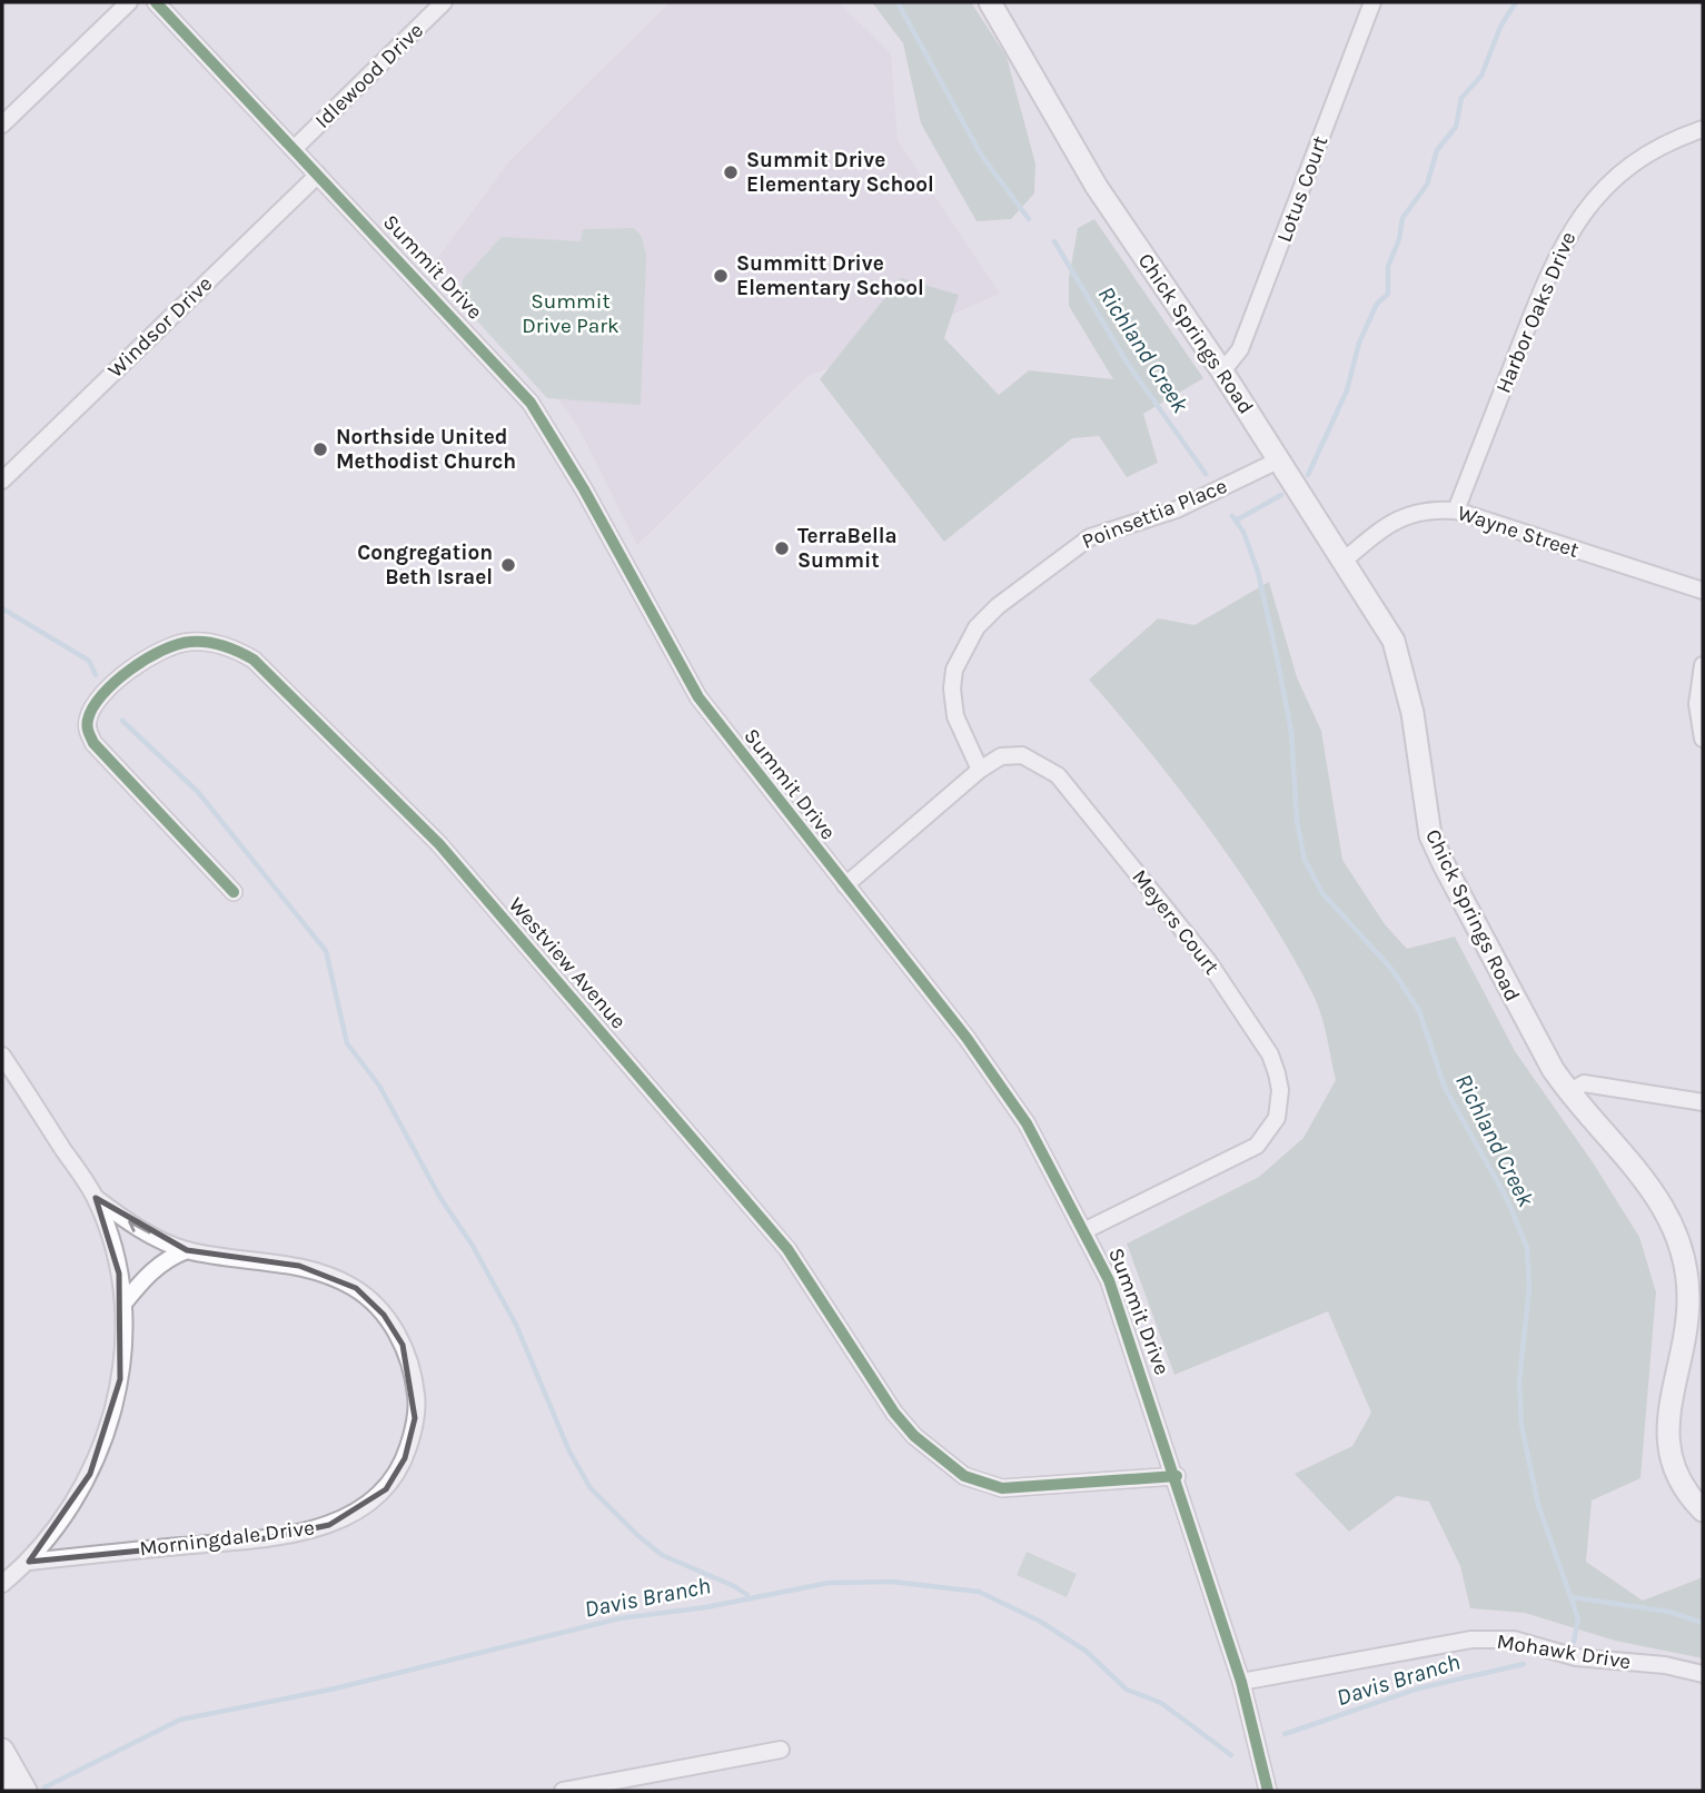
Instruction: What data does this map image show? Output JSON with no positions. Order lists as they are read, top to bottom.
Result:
{
  "streets": {
    "street": [
      "Idlewood Drive",
      "Lotus Court",
      "Summit Drive",
      "Harbor Oaks Drive",
      "Windsor Drive",
      "Chick Springs Road",
      "Poinsettia Place",
      "Wayne Street",
      "Meyers Court",
      "Westview Avenue",
      "Morningdale Drive",
      "Mohawk Drive"
    ]
  },
  "crossings": [
    ["Idlewood Drive", "Summit Drive"],
    ["Lotus Court", "Chick Springs Road"],
    ["Summit Drive", "Windsor Drive"],
    ["Summit Drive", "Meyers Court"],
    ["Summit Drive", "Westview Avenue"],
    ["Summit Drive", "Mohawk Drive"],
    ["Harbor Oaks Drive", "Wayne Street"],
    ["Chick Springs Road", "Poinsettia Place"],
    ["Chick Springs Road", "Wayne Street"],
    ["Poinsettia Place", "Meyers Court"]
  ],
  "water": ["Richland Creek", "Davis Branch"],
  "parks": ["Summit Drive Park"],
  "places": [
    "Summit Drive Elementary School",
    "Summitt Drive Elementary School",
    "Northside United Methodist Church",
    "TerraBella Summit",
    "Congregation Beth Israel"
  ]
}
